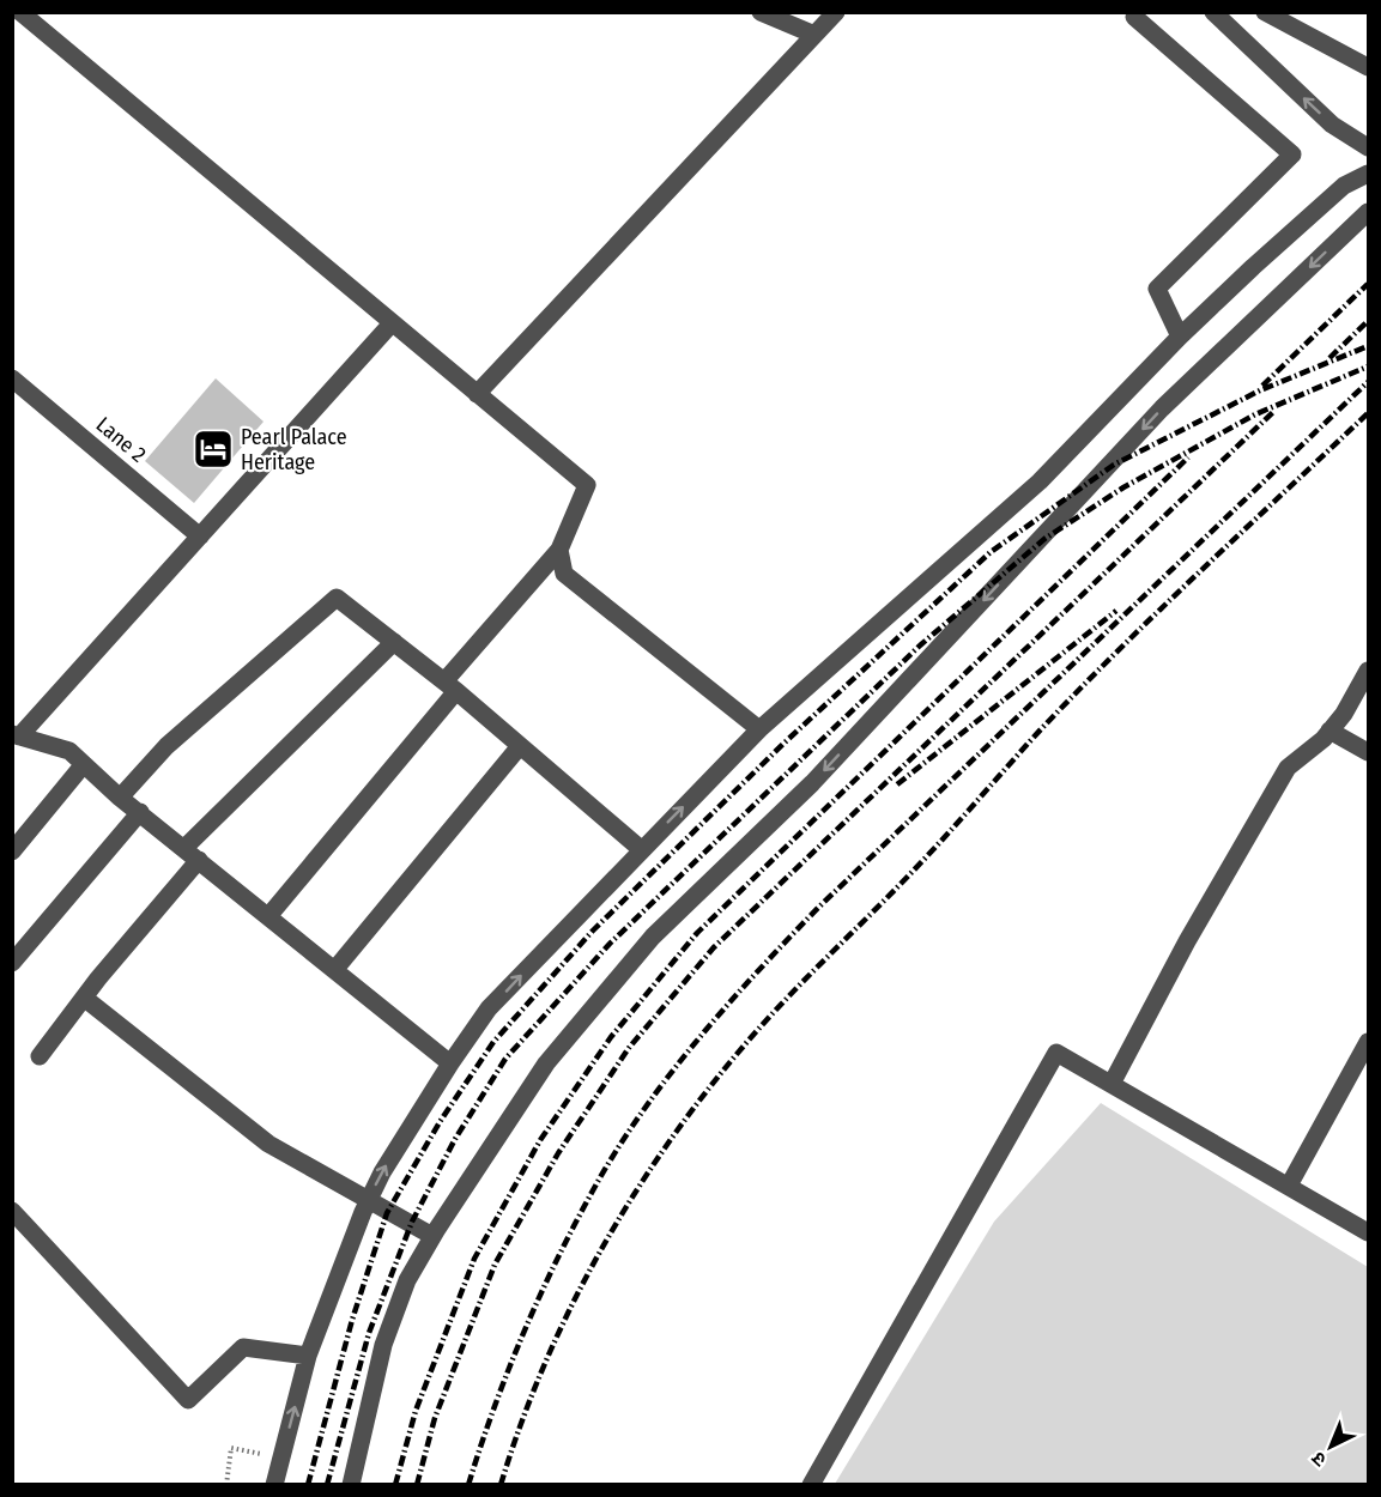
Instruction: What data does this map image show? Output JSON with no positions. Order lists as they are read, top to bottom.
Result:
{
  "streets": {
    "street": ["Lane 2"]
  },
  "places": {
    "hotel": ["Pearl Palace Heritage"]
  },
  "north": "bottom left"
}
